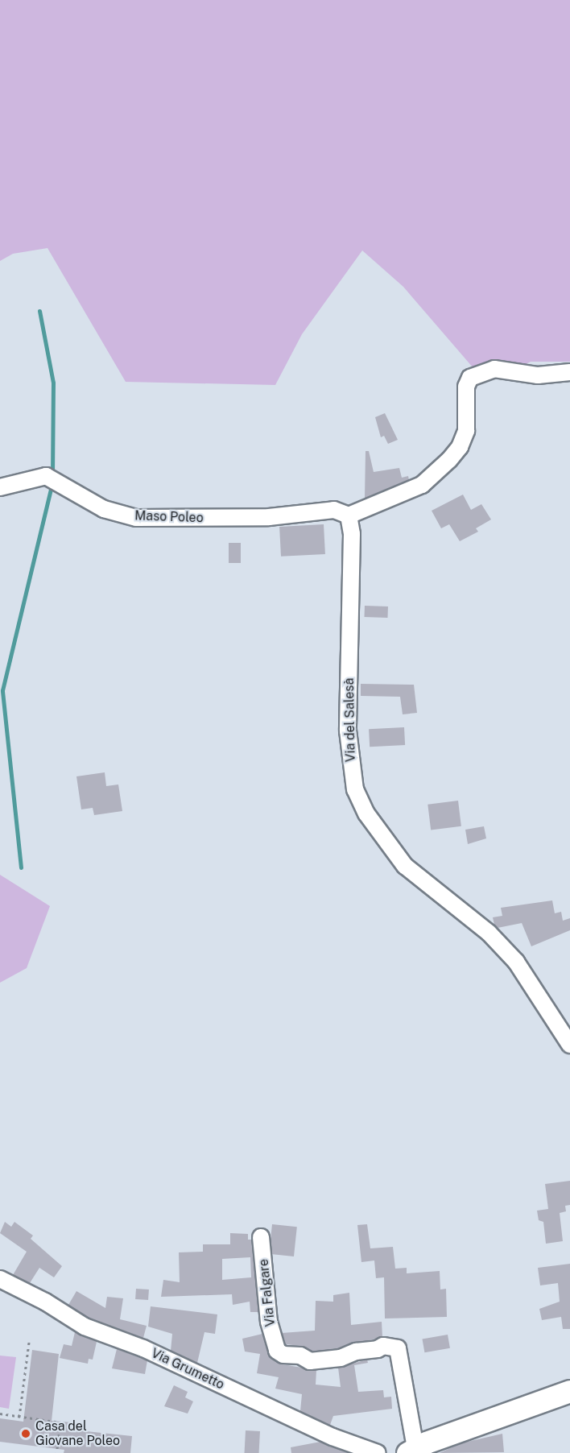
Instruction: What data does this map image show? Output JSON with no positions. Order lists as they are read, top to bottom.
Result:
{
  "streets": {
    "street": [
      "Maso Poleo",
      "Via del Salesà",
      "Via Falgare",
      "Via Grumetto"
    ]
  },
  "crossings": [
    ["Maso Poleo", "Via del Salesà"]
  ],
  "places": ["Casa del Giovane Poleo"]
}
